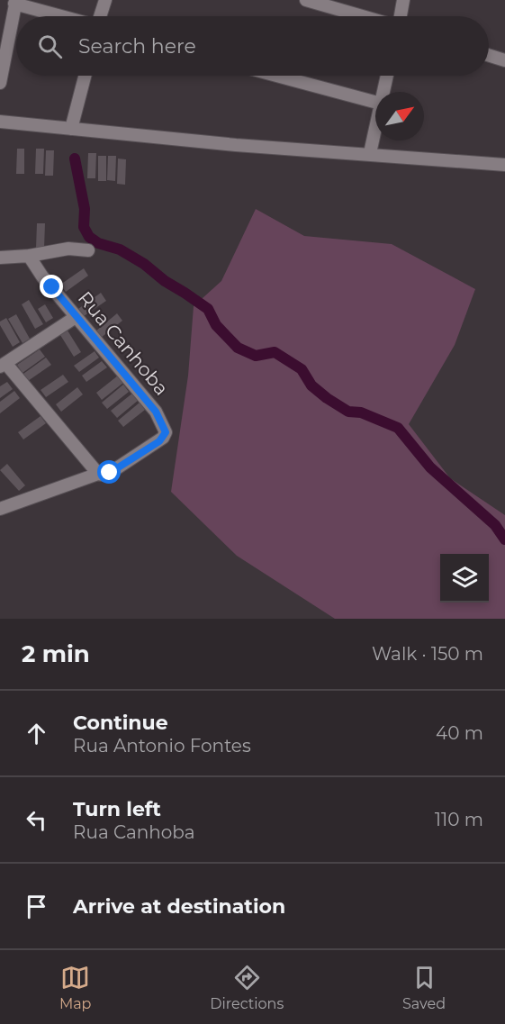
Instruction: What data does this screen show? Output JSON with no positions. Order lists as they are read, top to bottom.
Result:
{
  "streets": {
    "street": ["Rua Canhoba"]
  },
  "north": "top right",
  "page": {
    "search": "Search here",
    "heading": ["2 min", "Walk · 150 m"],
    "list": [
      ["Continue", "Rua Antonio Fontes", "40 m"],
      ["Turn left", "Rua Canhoba", "110 m"],
      "Arrive at destination"
    ],
    "nav": ["Map", "Directions", "Saved"]
  }
}
